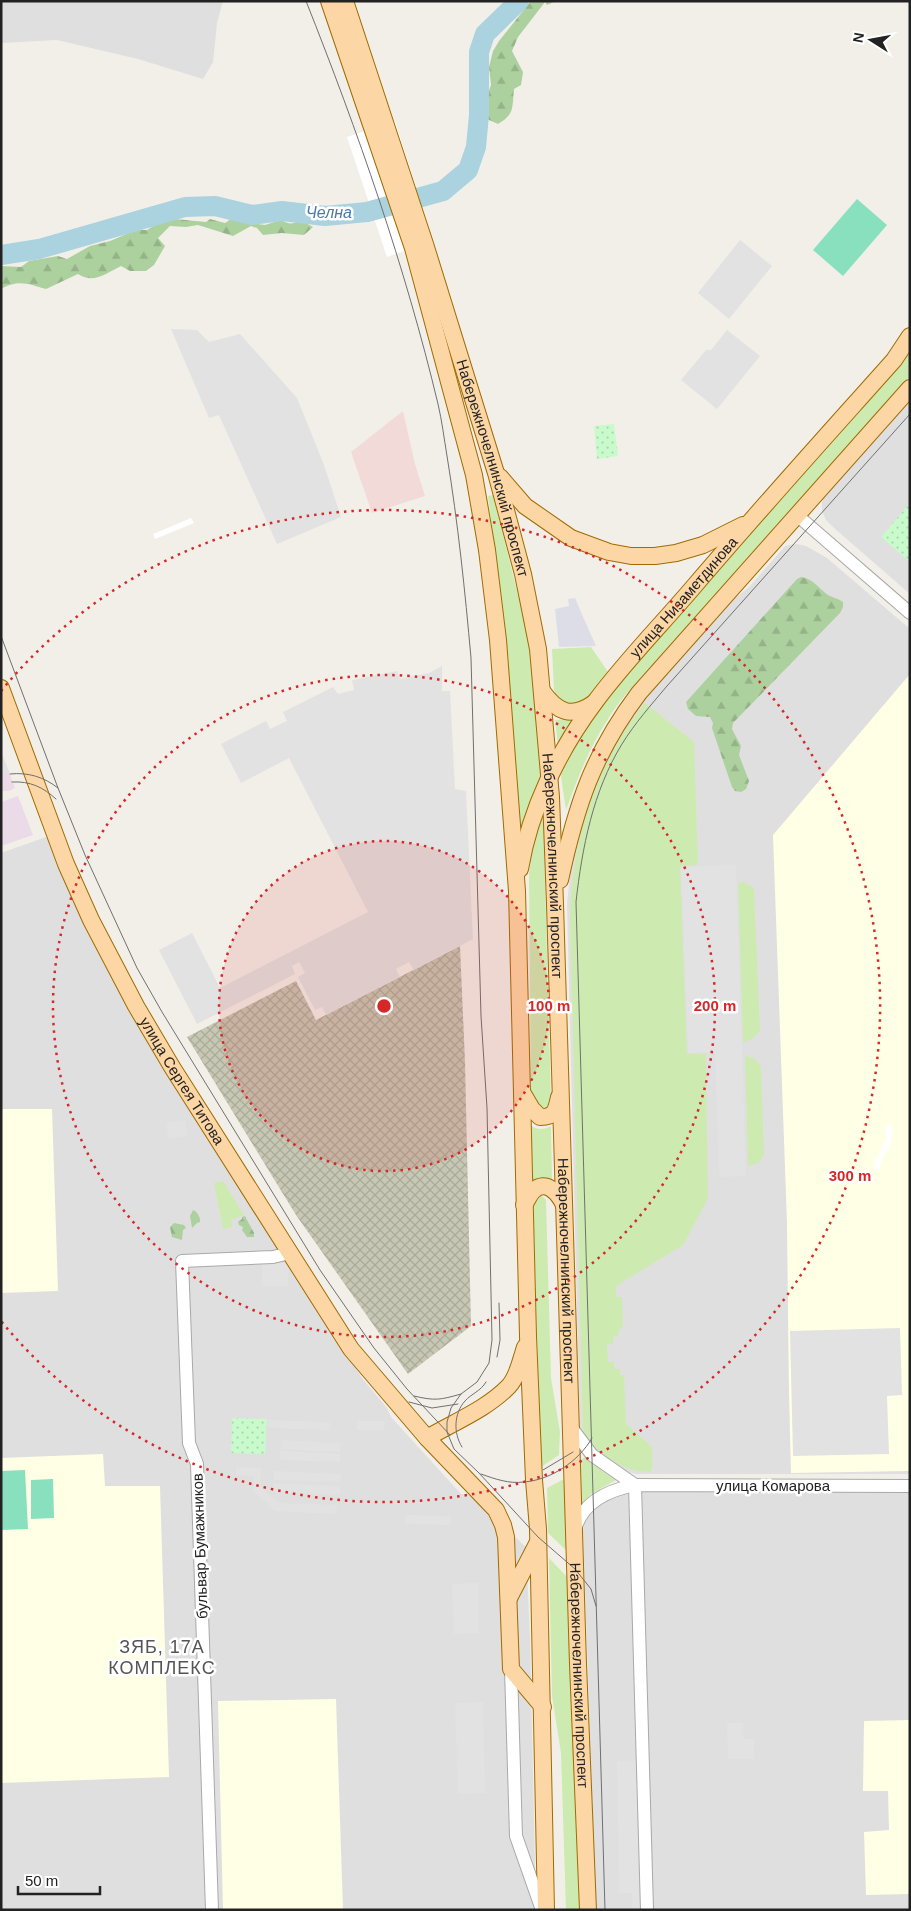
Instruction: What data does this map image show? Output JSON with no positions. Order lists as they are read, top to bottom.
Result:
{
  "streets": {
    "main road": ["Набережночелнинский проспект", "улица Низаметдинова", "улица Сергея Титова"],
    "street": ["улица Комарова", "бульвар Бумажников"]
  },
  "crossings": [
    ["Набережночелнинский проспект", "улица Низаметдинова"],
    ["Набережночелнинский проспект", "улица Комарова"],
    ["улица Сергея Титова", "бульвар Бумажников"]
  ],
  "districts": ["ЗЯБ, 17А КОМПЛЕКС"],
  "water": ["Челна"],
  "scale_bar": "50 m",
  "north": "left",
  "rings": ["100 m", "200 m", "300 m"]
}
